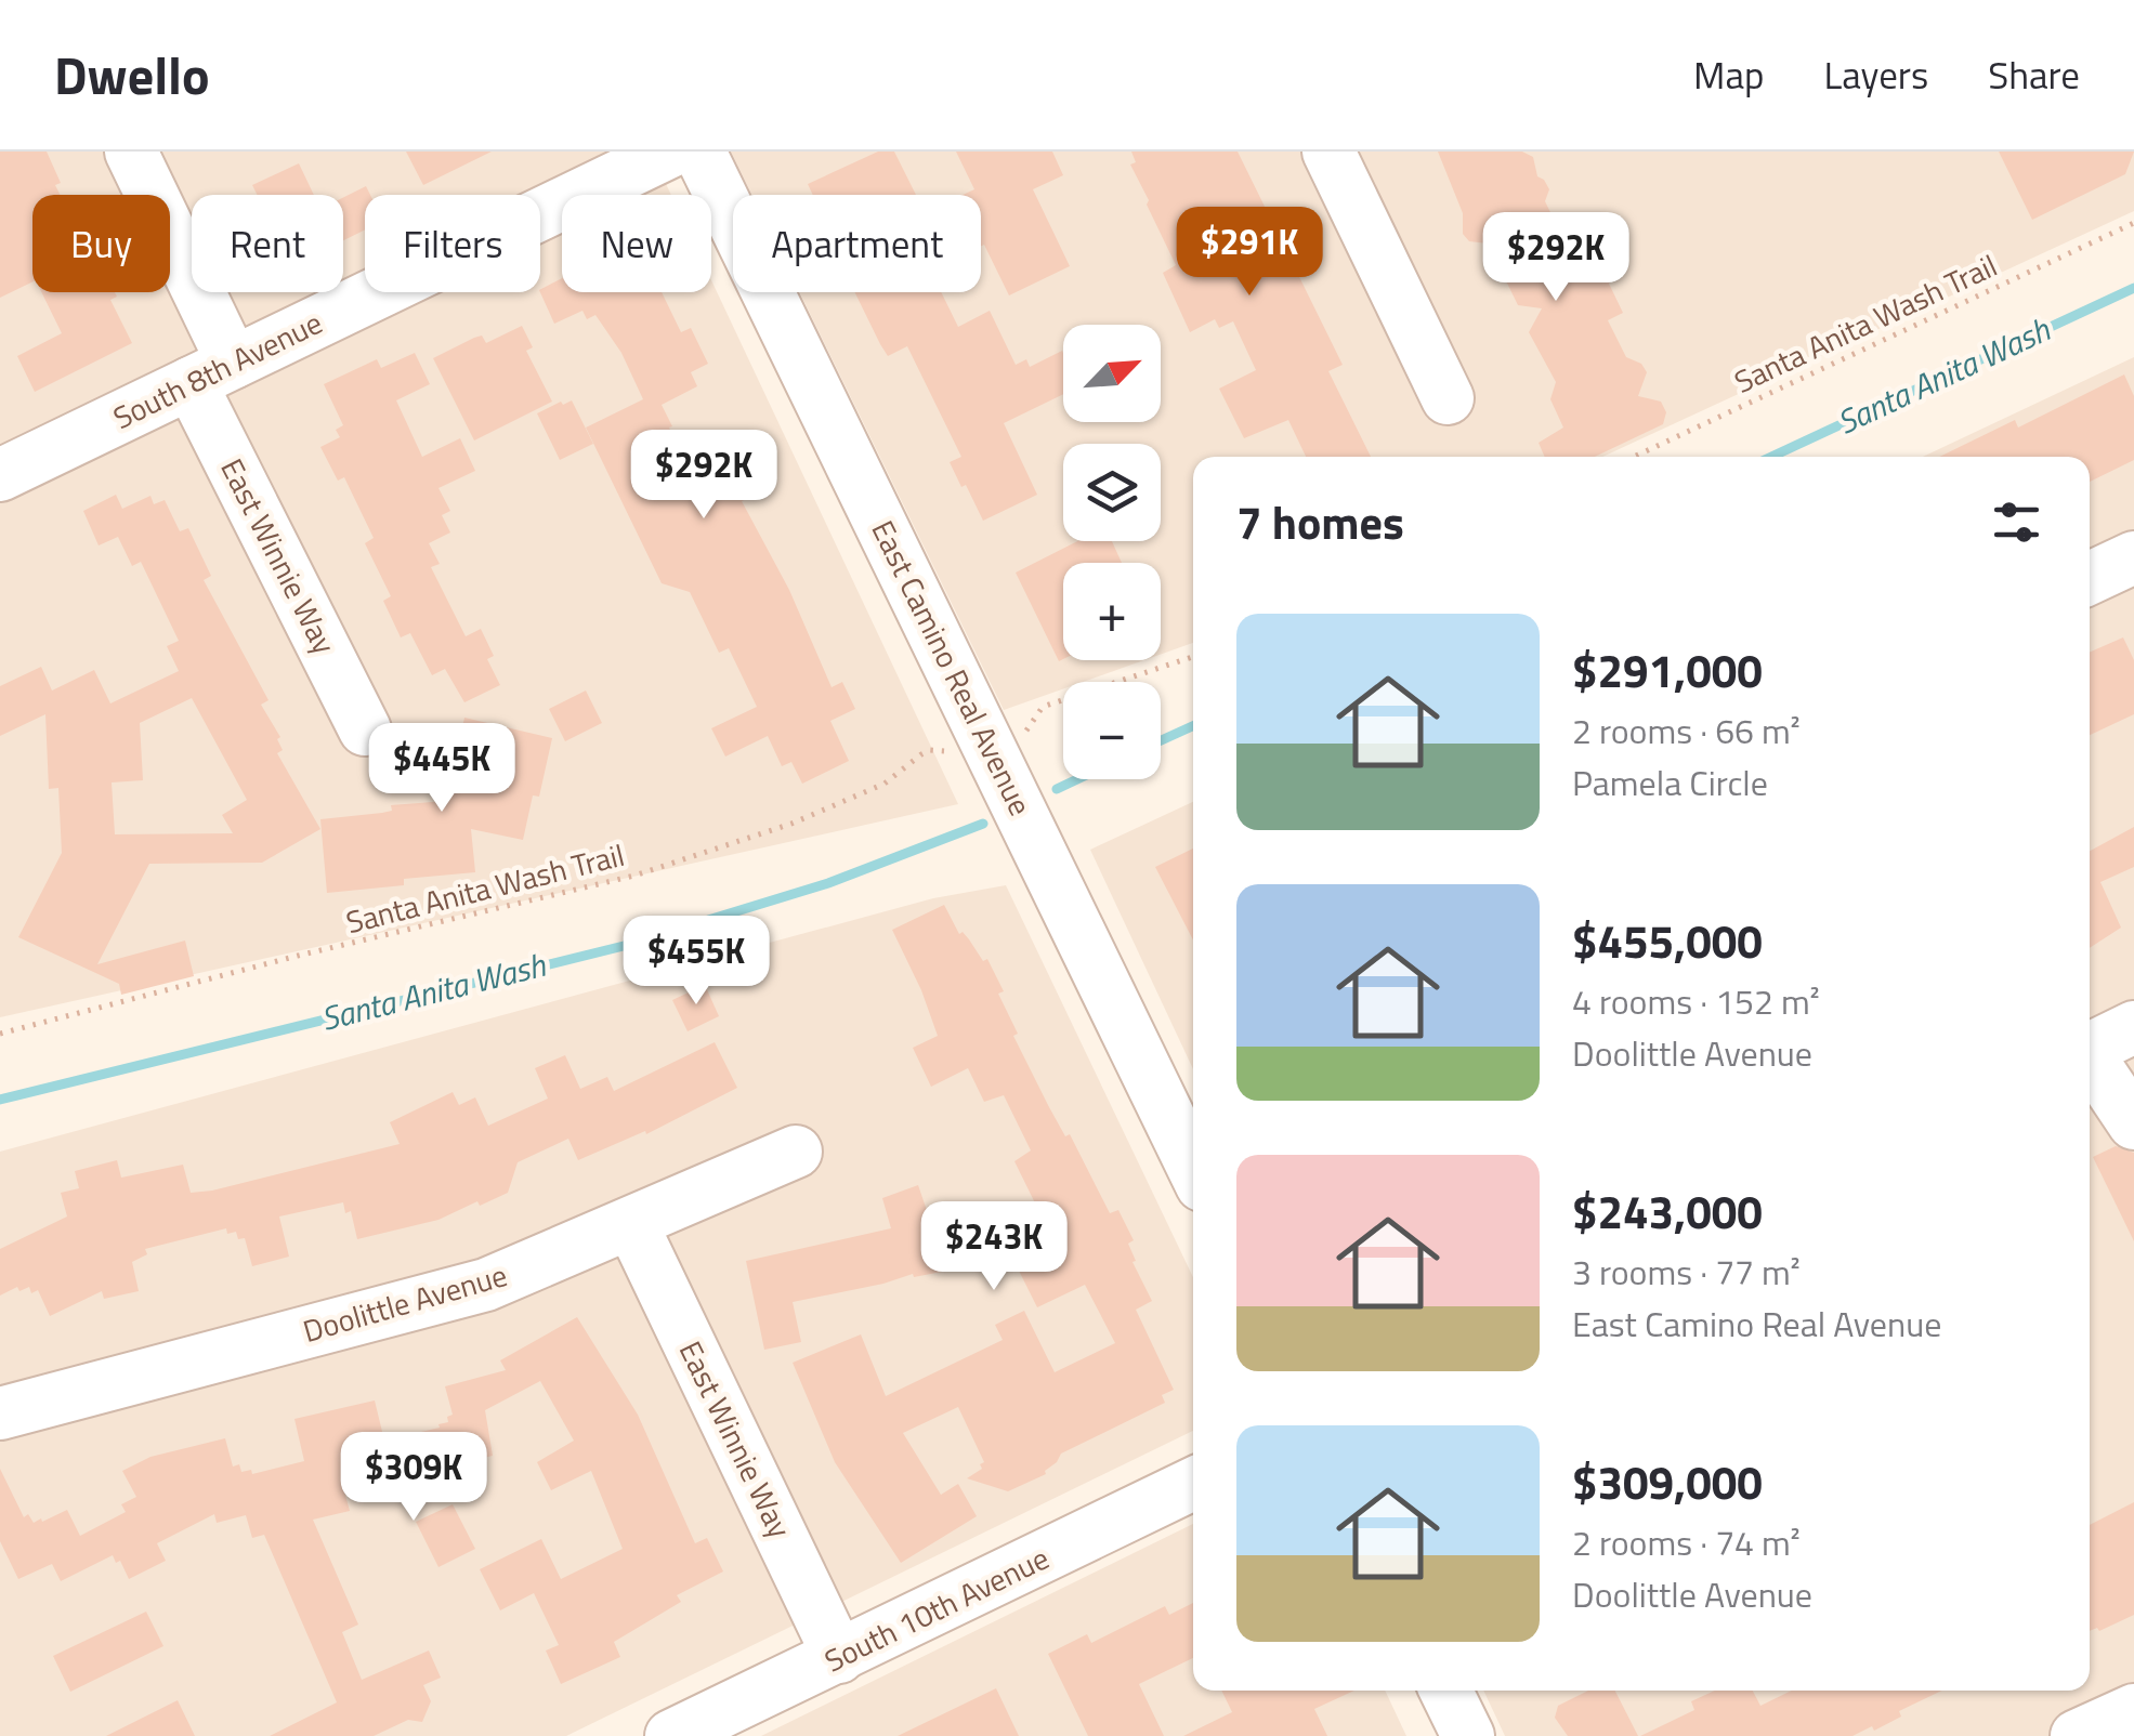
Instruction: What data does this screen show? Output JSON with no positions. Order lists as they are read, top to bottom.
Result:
{
  "streets": {
    "street": [
      "South 8th Avenue",
      "East Winnie Way",
      "East Camino Real Avenue",
      "Doolittle Avenue",
      "South 10th Avenue"
    ],
    "path": ["Santa Anita Wash Trail"]
  },
  "crossings": [
    ["South 8th Avenue", "East Winnie Way"],
    ["East Winnie Way", "Doolittle Avenue"],
    ["East Winnie Way", "South 10th Avenue"]
  ],
  "water": ["Santa Anita Wash"],
  "north": "top right",
  "page": {
    "header": "Dwello",
    "nav": ["Map", "Layers", "Share"],
    "chip": [
      "Buy",
      "Rent",
      "Filters",
      "New",
      "Apartment"
    ],
    "price": [
      "$291K",
      "$292K",
      "$292K",
      "$445K",
      "$455K",
      "$243K",
      "$309K"
    ],
    "map_buttons": ["+", "−"],
    "heading": "7 homes",
    "list": [
      {
        "name": "$291,000",
        "note": "2 rooms · 66 m² · Pamela Circle"
      },
      {
        "name": "$455,000",
        "note": "4 rooms · 152 m² · Doolittle Avenue"
      },
      {
        "name": "$243,000",
        "note": "3 rooms · 77 m² · East Camino Real Avenue"
      },
      {
        "name": "$309,000",
        "note": "2 rooms · 74 m² · Doolittle Avenue"
      }
    ]
  }
}
